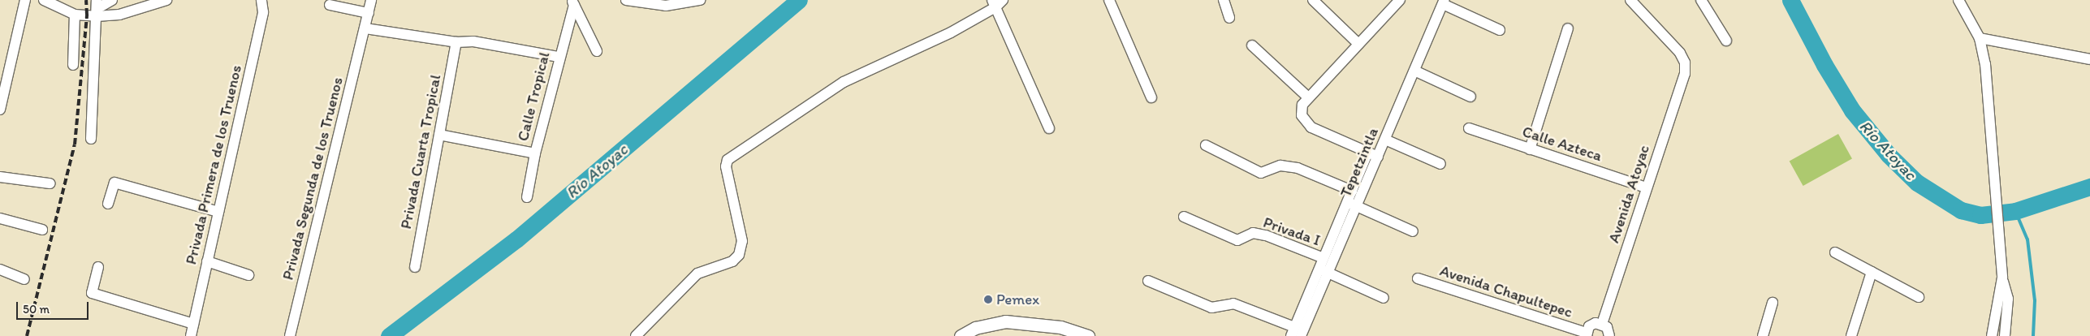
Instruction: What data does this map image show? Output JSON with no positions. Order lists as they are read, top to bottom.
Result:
{
  "streets": {
    "street": [
      "Calle Tropical",
      "Calle Azteca",
      "Privada Cuarta Tropical",
      "Tepetzintla",
      "Privada Primera de los Truenos",
      "Privada Segunda de los Truenos",
      "Avenida Atoyac",
      "Privada I",
      "Avenida Chapultepec"
    ]
  },
  "crossings": [
    ["Calle Azteca", "Avenida Atoyac"],
    ["Tepetzintla", "Privada I"]
  ],
  "water": ["Río Atoyac"],
  "places": ["Pemex"],
  "scale_bar": "50 m"
}
